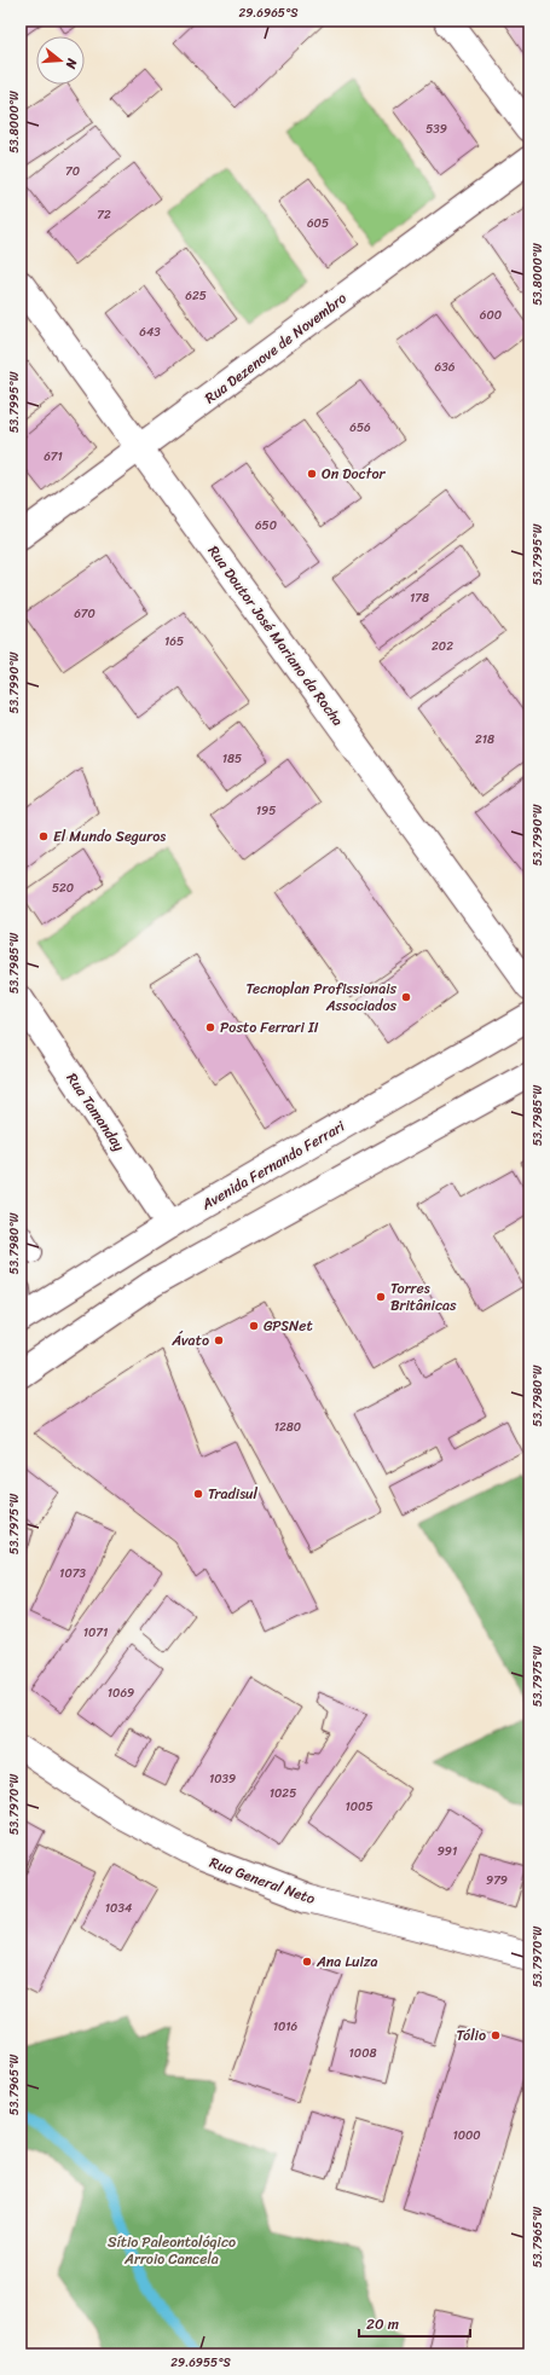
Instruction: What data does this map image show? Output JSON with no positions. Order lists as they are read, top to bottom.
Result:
{
  "streets": {
    "street": [
      "Rua Dezenove de Novembro",
      "Rua Doutor José Mariano da Rocha",
      "Rua Tamanday",
      "Avenida Fernando Ferrari",
      "Rua General Neto"
    ]
  },
  "crossings": [
    ["Rua Dezenove de Novembro", "Rua Doutor José Mariano da Rocha"],
    ["Rua Tamanday", "Avenida Fernando Ferrari"]
  ],
  "parks": ["Sítio Paleontológico Arroio Cancela"],
  "places": [
    "On Doctor",
    "El Mundo Seguros",
    "Tecnoplan Profissionais Associados",
    "Posto Ferrari II",
    "Torres Britânicas",
    "GPSNet",
    "Ávato",
    "Tradisul",
    "Ana Luiza",
    "Tólio"
  ],
  "house_numbers": [
    "539",
    "70",
    "72",
    "605",
    "625",
    "600",
    "643",
    "636",
    "656",
    "671",
    "650",
    "178",
    "670",
    "165",
    "202",
    "218",
    "185",
    "195",
    "520",
    "1280",
    "1073",
    "1071",
    "1069",
    "1039",
    "1025",
    "1005",
    "991",
    "979",
    "1034",
    "1016",
    "1008",
    "1000"
  ],
  "scale_bar": "20 m",
  "north": "right",
  "coordinates": [
    "29.6965°S",
    "53.8000°W",
    "53.7995°W",
    "53.7990°W",
    "53.7985°W",
    "53.7980°W",
    "53.7975°W",
    "53.7970°W",
    "53.7965°W",
    "29.6955°S"
  ]
}
